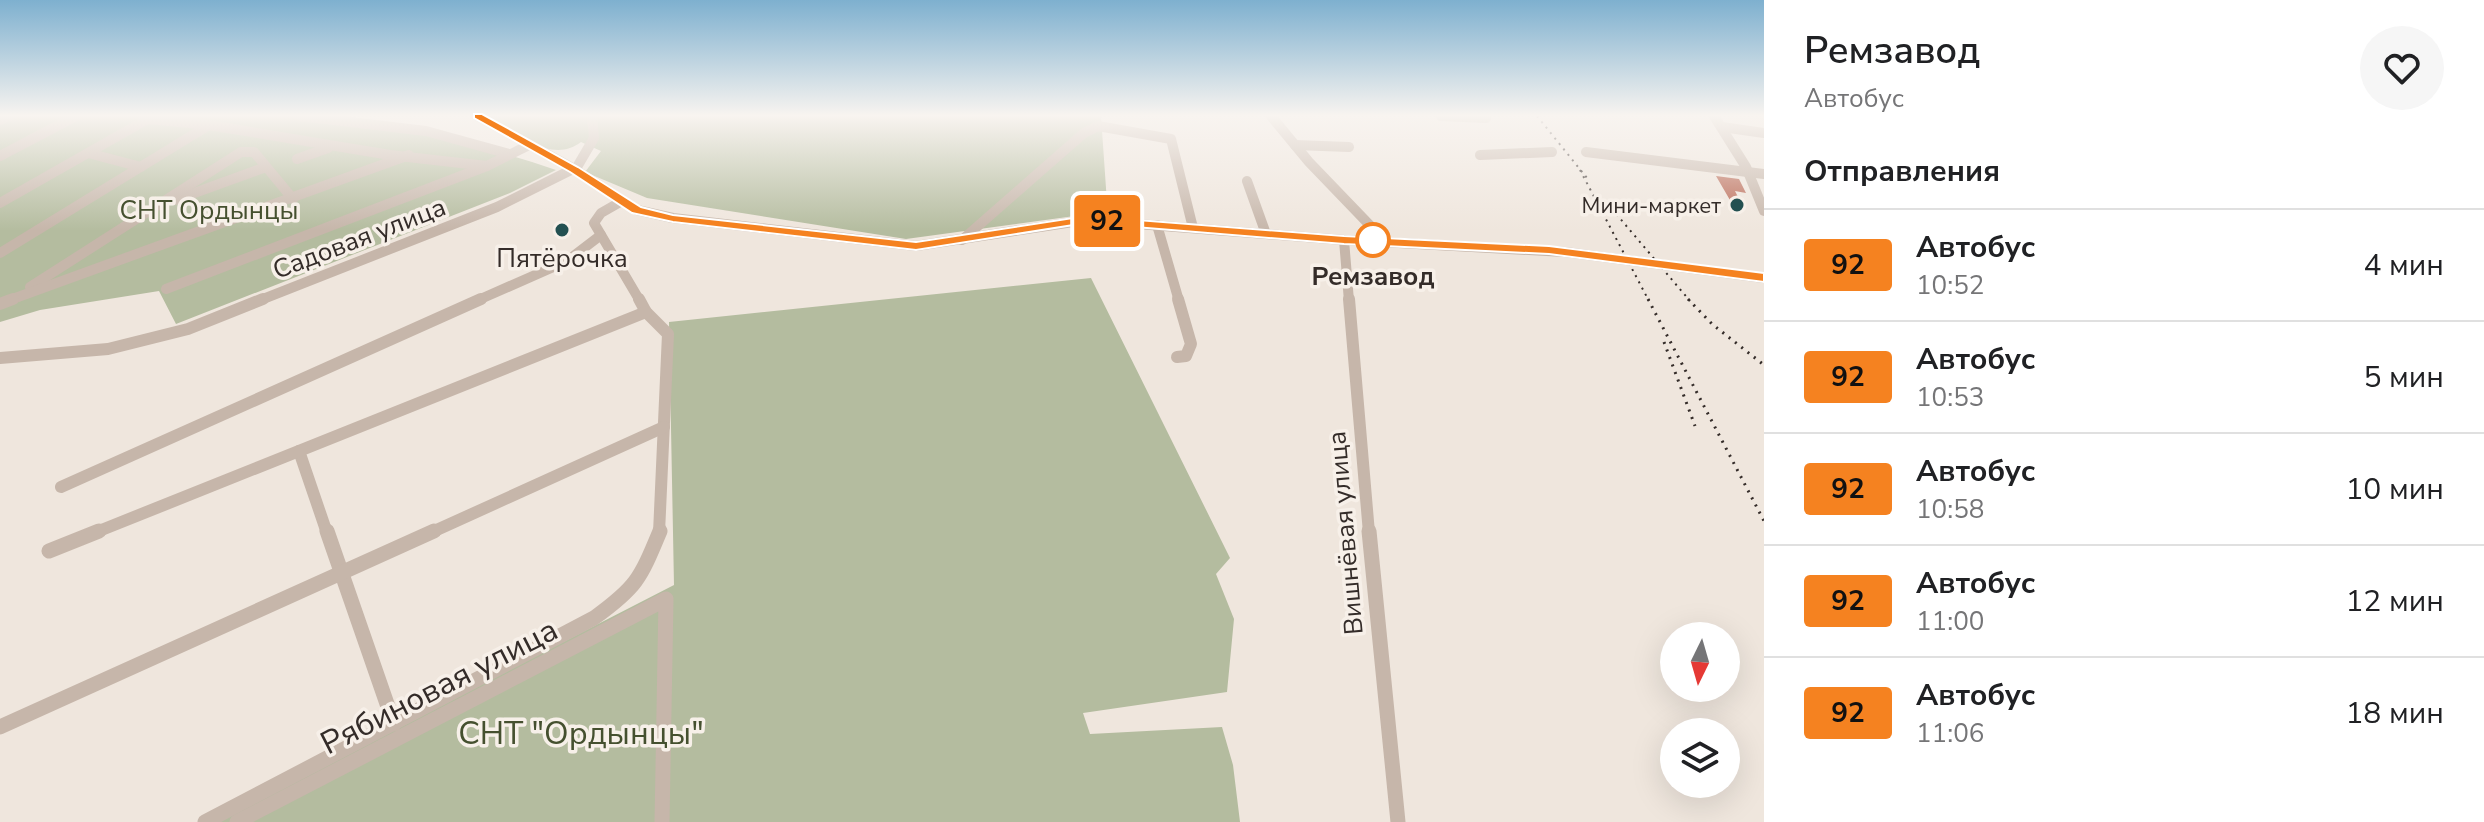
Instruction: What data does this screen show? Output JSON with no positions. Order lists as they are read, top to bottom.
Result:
{
  "streets": {
    "street": ["Садовая улица", "Вишнёвая улица", "Рябиновая улица"]
  },
  "parks": ["СНТ Ордынцы", "СНТ \"Ордынцы\""],
  "places": ["Мини-маркет", "Пятёрочка", "Ремзавод"],
  "lines": ["bus line 92"],
  "north": "bottom",
  "page": {
    "on_map": "92",
    "heading": [
      ["Ремзавод", "Автобус"],
      "Отправления"
    ],
    "list": [
      {
        "mark": "92",
        "name": "Автобус",
        "note": "10:52",
        "value": "4 мин"
      },
      {
        "mark": "92",
        "name": "Автобус",
        "note": "10:53",
        "value": "5 мин"
      },
      {
        "mark": "92",
        "name": "Автобус",
        "note": "10:58",
        "value": "10 мин"
      },
      {
        "mark": "92",
        "name": "Автобус",
        "note": "11:00",
        "value": "12 мин"
      },
      {
        "mark": "92",
        "name": "Автобус",
        "note": "11:06",
        "value": "18 мин"
      }
    ]
  }
}
